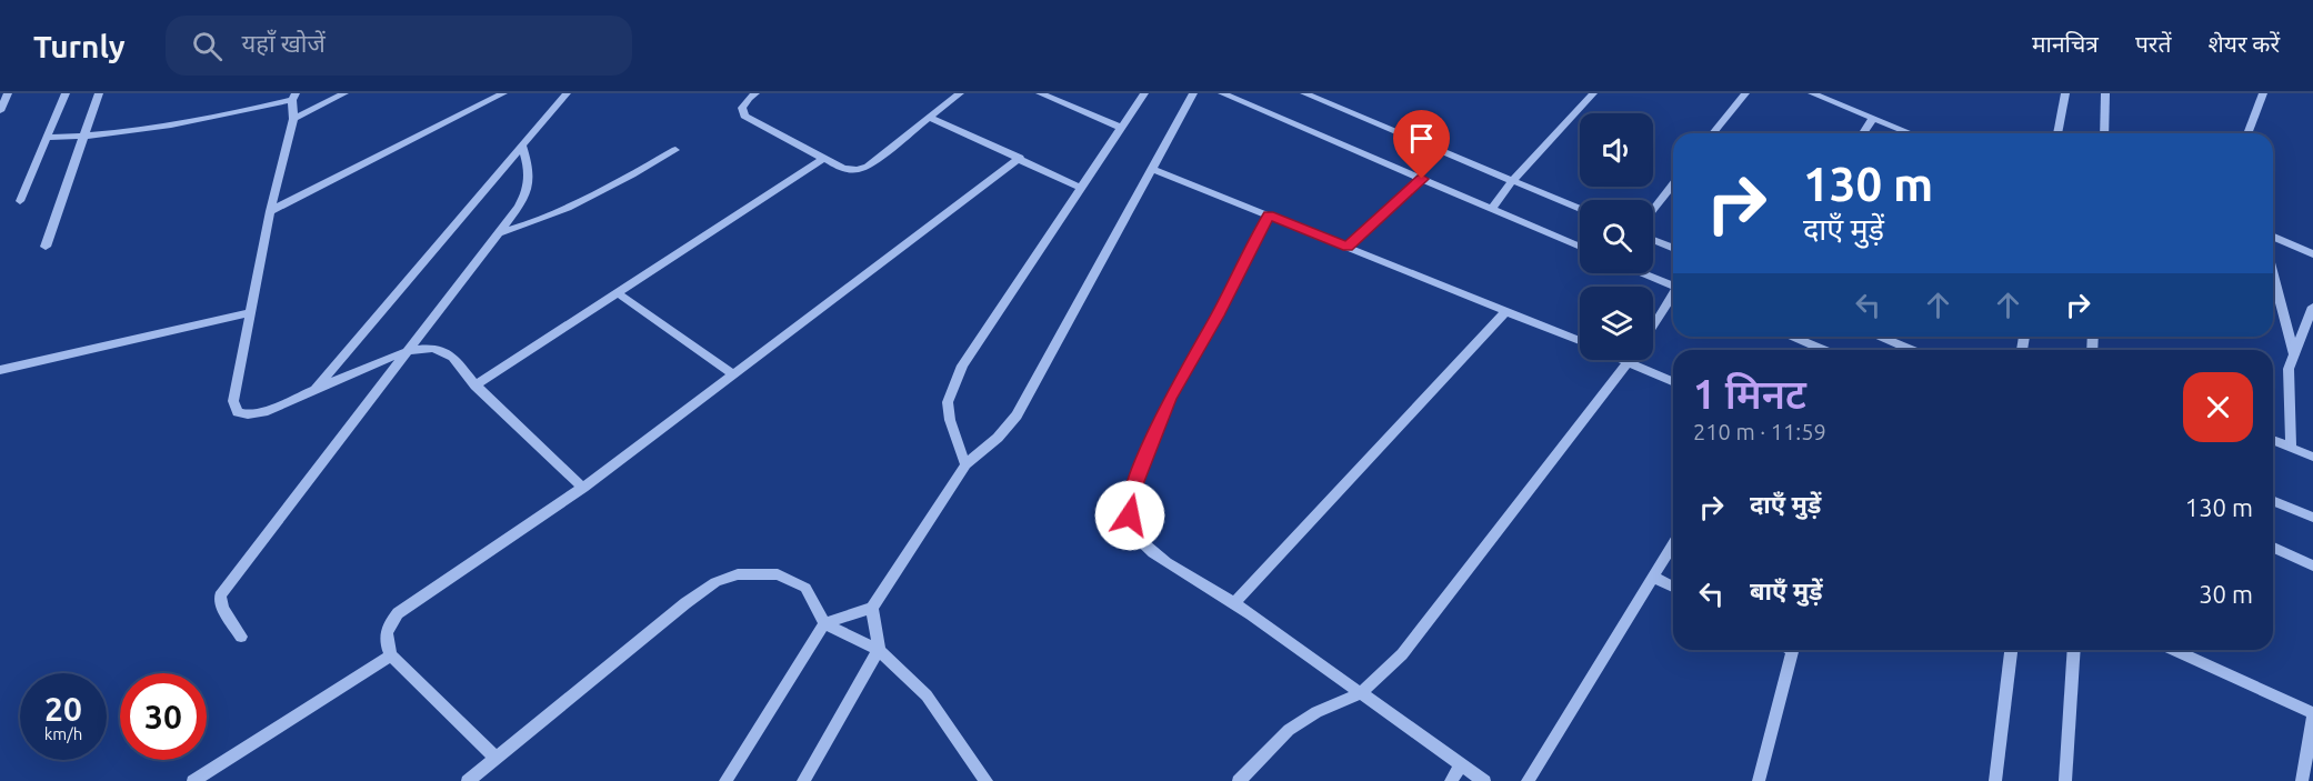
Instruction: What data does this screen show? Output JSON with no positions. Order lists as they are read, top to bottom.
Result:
{
  "page": {
    "header": "Turnly",
    "search": "यहाँ खोजें",
    "nav": ["मानचित्र", "परतें", "शेयर करें"],
    "turn": ["130 m", "दाएँ मुड़ें"],
    "heading": ["1 मिनट", "210 m · 11:59"],
    "list": [
      {
        "name": "दाएँ मुड़ें",
        "value": "130 m"
      },
      {
        "name": "बाएँ मुड़ें",
        "value": "30 m"
      }
    ],
    "speed": "20 km/h",
    "limit": "30"
  }
}
